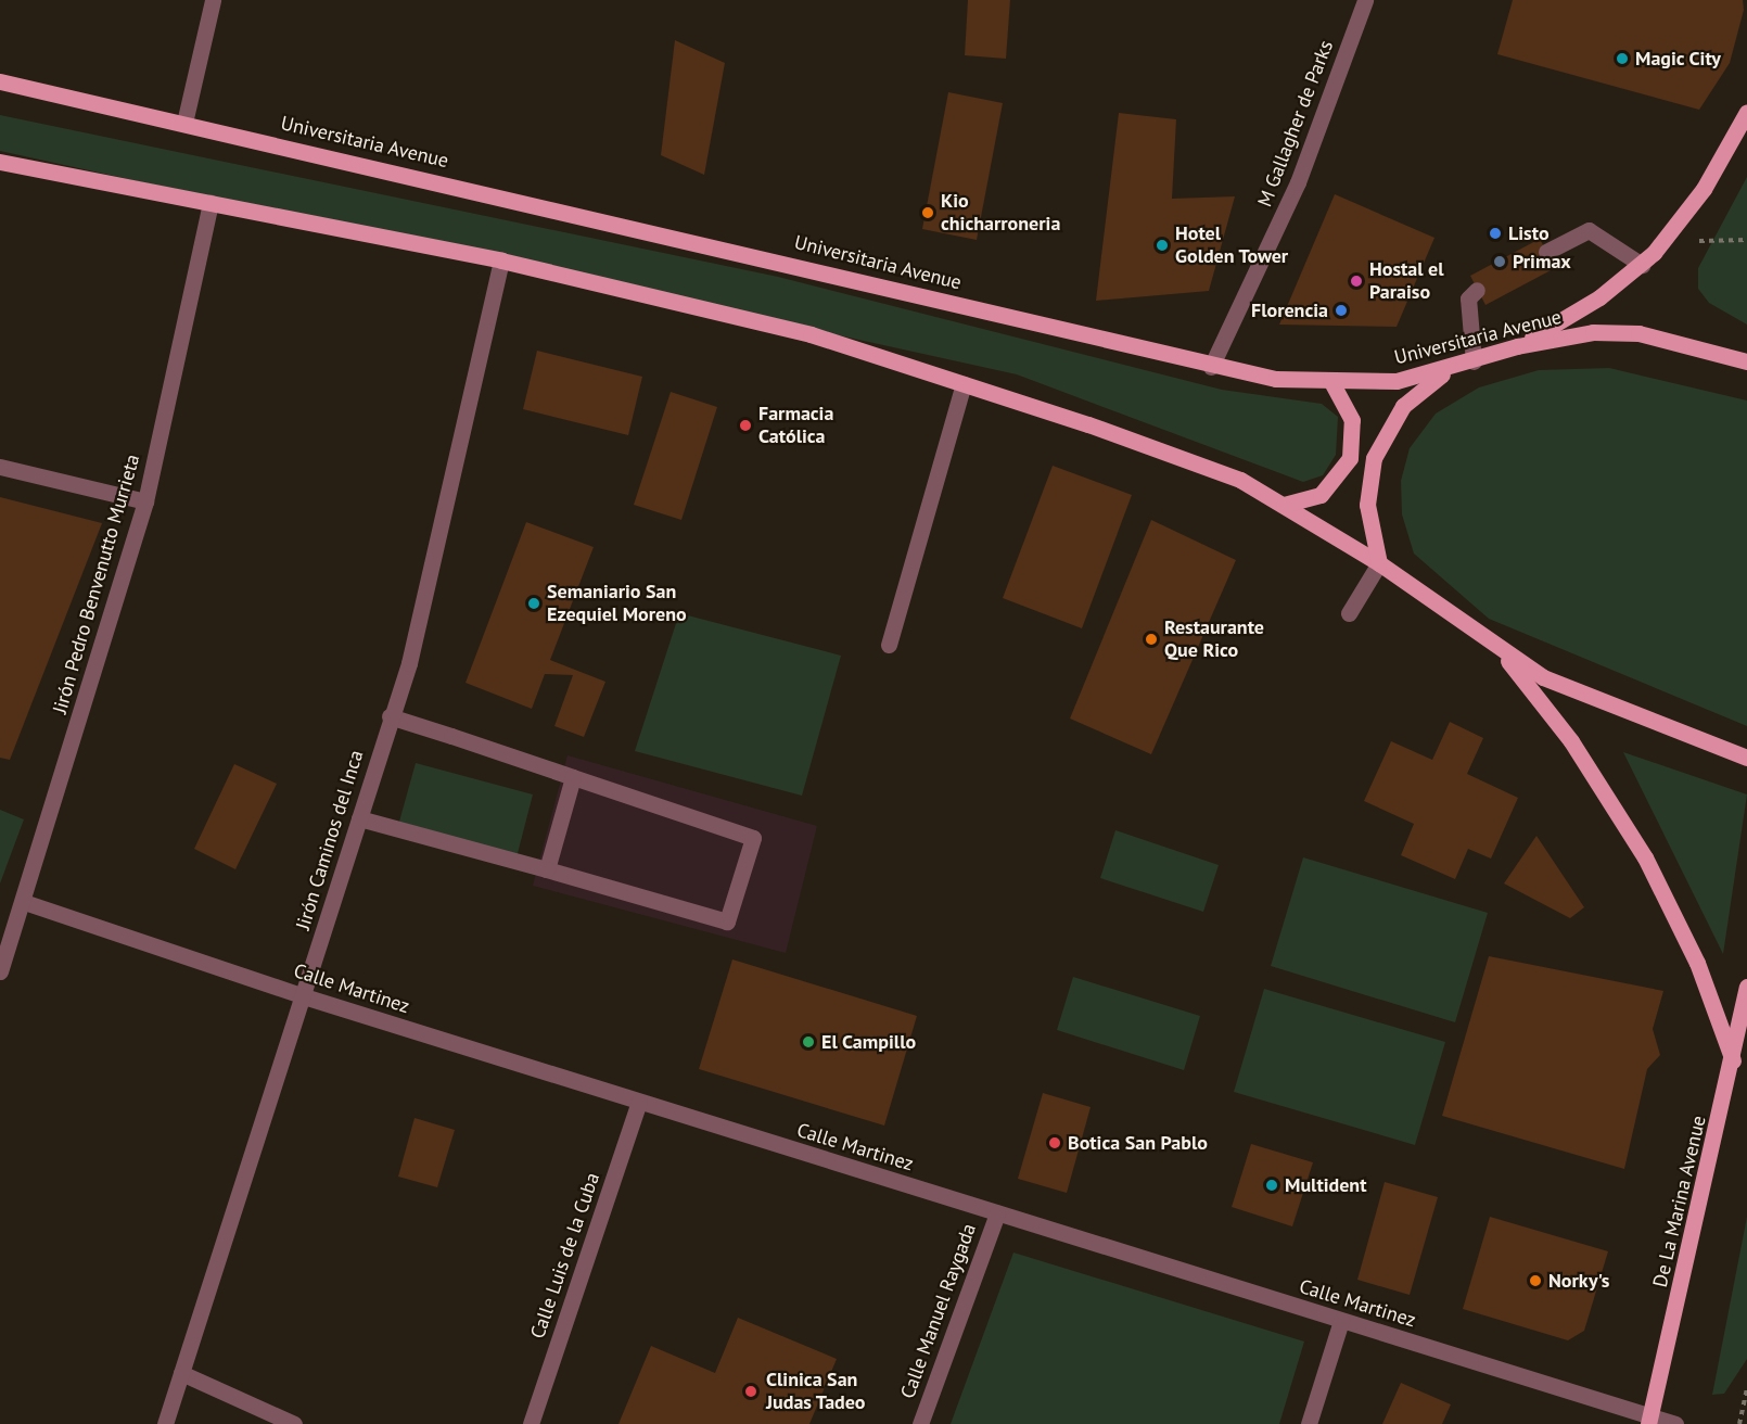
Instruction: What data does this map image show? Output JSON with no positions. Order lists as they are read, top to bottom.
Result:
{
  "streets": {
    "main road": ["Universitaria Avenue", "De La Marina Avenue"],
    "street": [
      "M Gallagher de Parks",
      "Jirón Pedro Benvenutto Murrieta",
      "Jirón Caminos del Inca",
      "Calle Martinez",
      "Calle Luis de la Cuba",
      "Calle Manuel Raygada"
    ]
  },
  "crossings": [
    ["M Gallagher de Parks", "Universitaria Avenue"],
    ["Jirón Pedro Benvenutto Murrieta", "Calle Martinez"],
    ["Jirón Caminos del Inca", "Calle Martinez"],
    ["Calle Martinez", "De La Marina Avenue"],
    ["Calle Martinez", "Calle Luis de la Cuba"],
    ["Calle Martinez", "Calle Manuel Raygada"]
  ],
  "places": [
    "Magic City",
    "Kio chicharroneria",
    "Listo",
    "Hotel Golden Tower",
    "Primax",
    "Hostal el Paraiso",
    "Florencia",
    "Farmacia Católica",
    "Semaniario San Ezequiel Moreno",
    "Restaurante Que Rico",
    "El Campillo",
    "Botica San Pablo",
    "Multident",
    "Norky's",
    "Clinica San Judas Tadeo"
  ]
}
